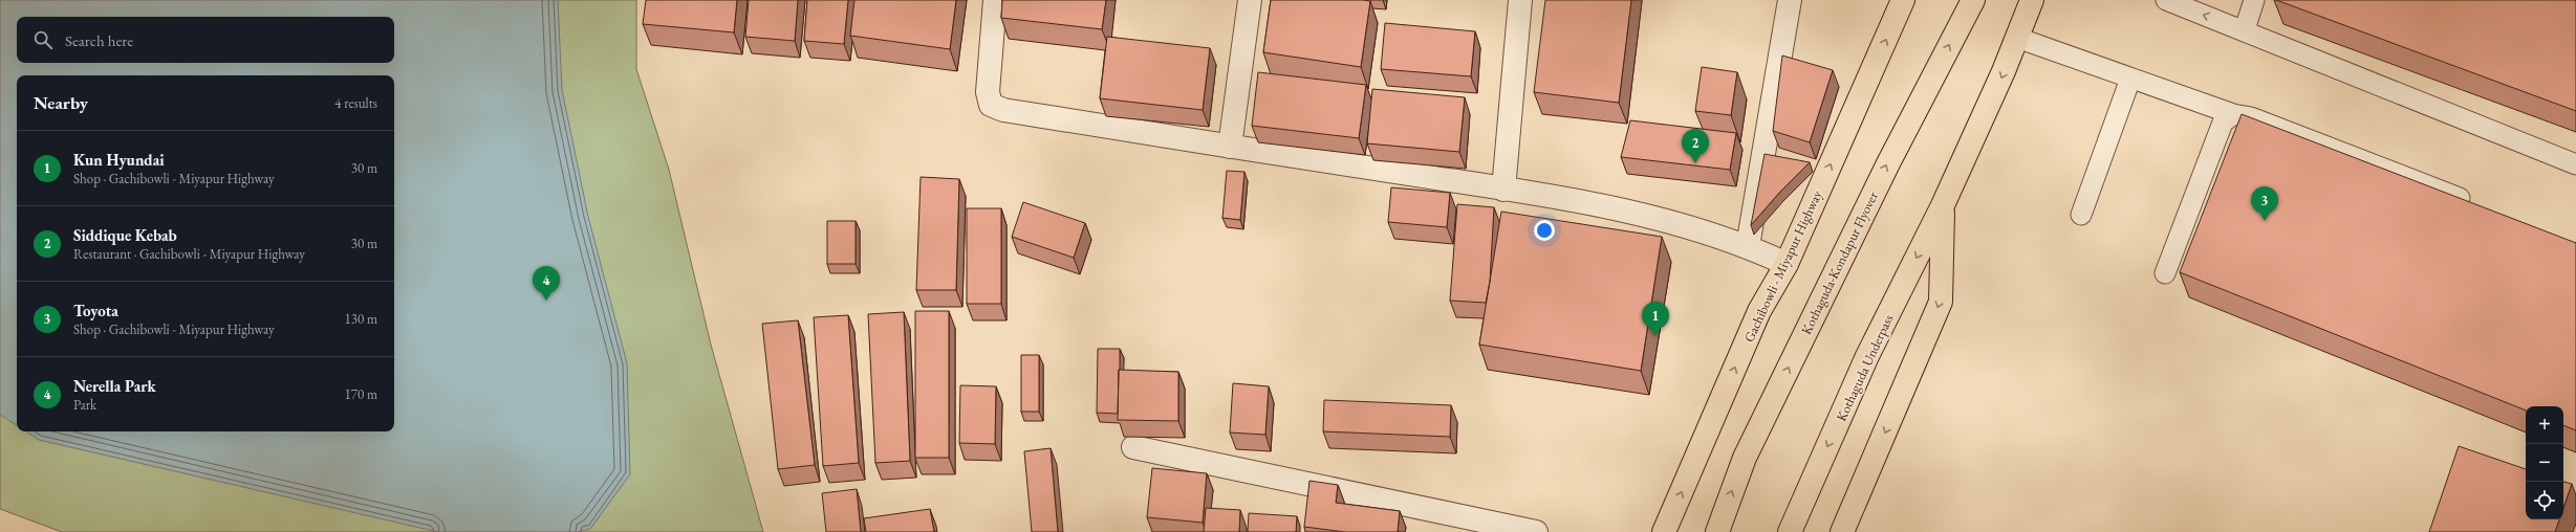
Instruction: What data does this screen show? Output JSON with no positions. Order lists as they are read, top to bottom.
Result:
{
  "streets": {
    "main road": ["Kothaguda-Kondapur Flyover", "Gachibowli - Miyapur Highway", "Kothaguda Underpass"]
  },
  "page": {
    "search": "Search here",
    "heading": ["Nearby", "4 results"],
    "pins": [
      "2",
      "3",
      "4",
      "1"
    ],
    "list": [
      {
        "mark": "1",
        "name": "Kun Hyundai",
        "note": "Shop · Gachibowli - Miyapur Highway",
        "value": "30 m"
      },
      {
        "mark": "2",
        "name": "Siddique Kebab",
        "note": "Restaurant · Gachibowli - Miyapur Highway",
        "value": "30 m"
      },
      {
        "mark": "3",
        "name": "Toyota",
        "note": "Shop · Gachibowli - Miyapur Highway",
        "value": "130 m"
      },
      {
        "mark": "4",
        "name": "Nerella Park",
        "note": "Park",
        "value": "170 m"
      }
    ],
    "map_buttons": ["+", "−"]
  }
}
